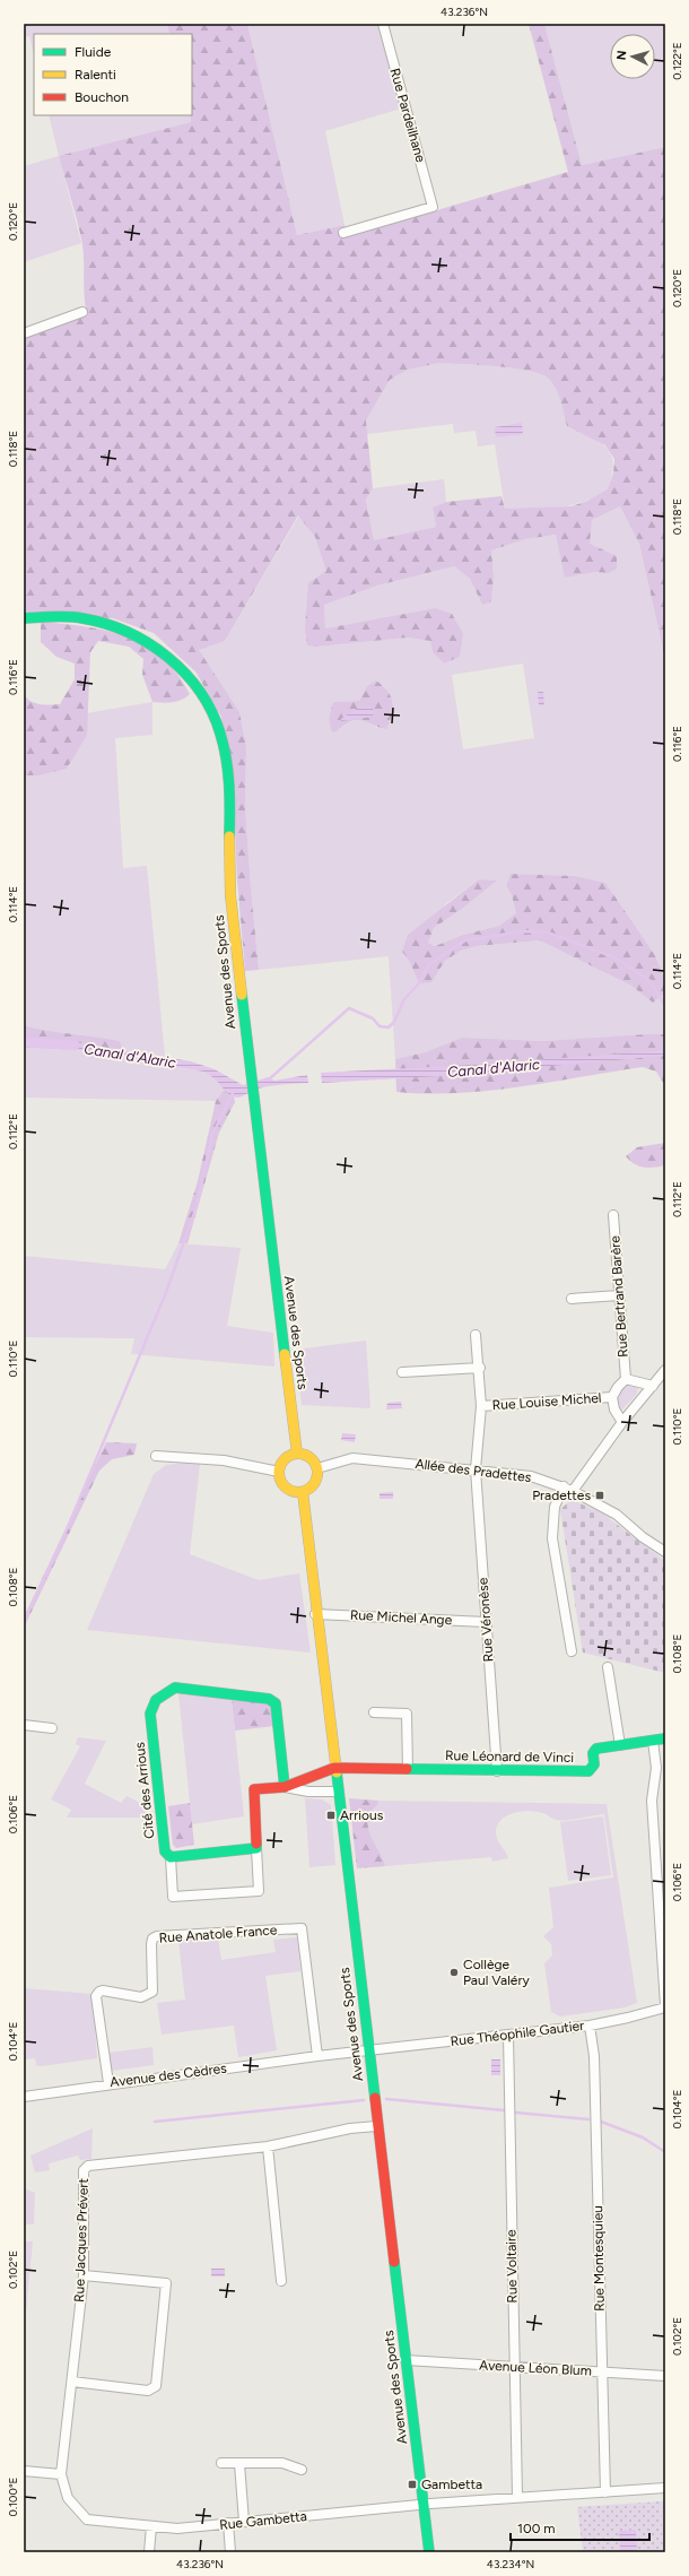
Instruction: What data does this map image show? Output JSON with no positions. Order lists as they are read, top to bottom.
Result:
{
  "streets": {
    "main road": ["Avenue des Sports", "Rue Léonard de Vinci", "Cité des Arrious"],
    "street": [
      "Rue Pardeilhane",
      "Rue Bertrand Barère",
      "Rue Louise Michel",
      "Allée des Pradettes",
      "Rue Michel Ange",
      "Rue Véronèse",
      "Rue Anatole France",
      "Rue Théophile Gautier",
      "Avenue des Cèdres",
      "Rue Jacques Prévert",
      "Rue Montesquieu",
      "Rue Voltaire",
      "Avenue Léon Blum",
      "Rue Gambetta"
    ]
  },
  "crossings": [
    ["Avenue des Sports", "Allée des Pradettes"],
    ["Avenue des Sports", "Rue Michel Ange"],
    ["Avenue des Sports", "Rue Léonard de Vinci"],
    ["Avenue des Sports", "Rue Théophile Gautier"],
    ["Avenue des Sports", "Avenue des Cèdres"],
    ["Avenue des Sports", "Rue Jacques Prévert"],
    ["Avenue des Sports", "Avenue Léon Blum"],
    ["Avenue des Sports", "Rue Gambetta"],
    ["Rue Louise Michel", "Rue Véronèse"],
    ["Allée des Pradettes", "Rue Véronèse"],
    ["Rue Michel Ange", "Rue Véronèse"],
    ["Rue Véronèse", "Rue Léonard de Vinci"],
    ["Rue Anatole France", "Avenue des Cèdres"],
    ["Rue Théophile Gautier", "Avenue des Cèdres"],
    ["Rue Théophile Gautier", "Rue Montesquieu"],
    ["Rue Théophile Gautier", "Rue Voltaire"],
    ["Rue Jacques Prévert", "Rue Gambetta"],
    ["Rue Montesquieu", "Avenue Léon Blum"],
    ["Rue Montesquieu", "Rue Gambetta"],
    ["Rue Voltaire", "Avenue Léon Blum"],
    ["Rue Voltaire", "Rue Gambetta"]
  ],
  "water": ["Canal d'Alaric"],
  "places": {
    "transit": ["Pradettes", "Arrious", "Gambetta"],
    "other": ["Collège Paul Valéry"]
  },
  "legend": ["Fluide", "Ralenti", "Bouchon"],
  "scale_bar": "100 m",
  "north": "left",
  "coordinates": [
    "43.236°N",
    "0.122°E",
    "0.120°E",
    "0.118°E",
    "0.116°E",
    "0.114°E",
    "0.112°E",
    "0.110°E",
    "0.108°E",
    "0.106°E",
    "0.104°E",
    "0.102°E",
    "0.100°E",
    "43.234°N"
  ]
}
